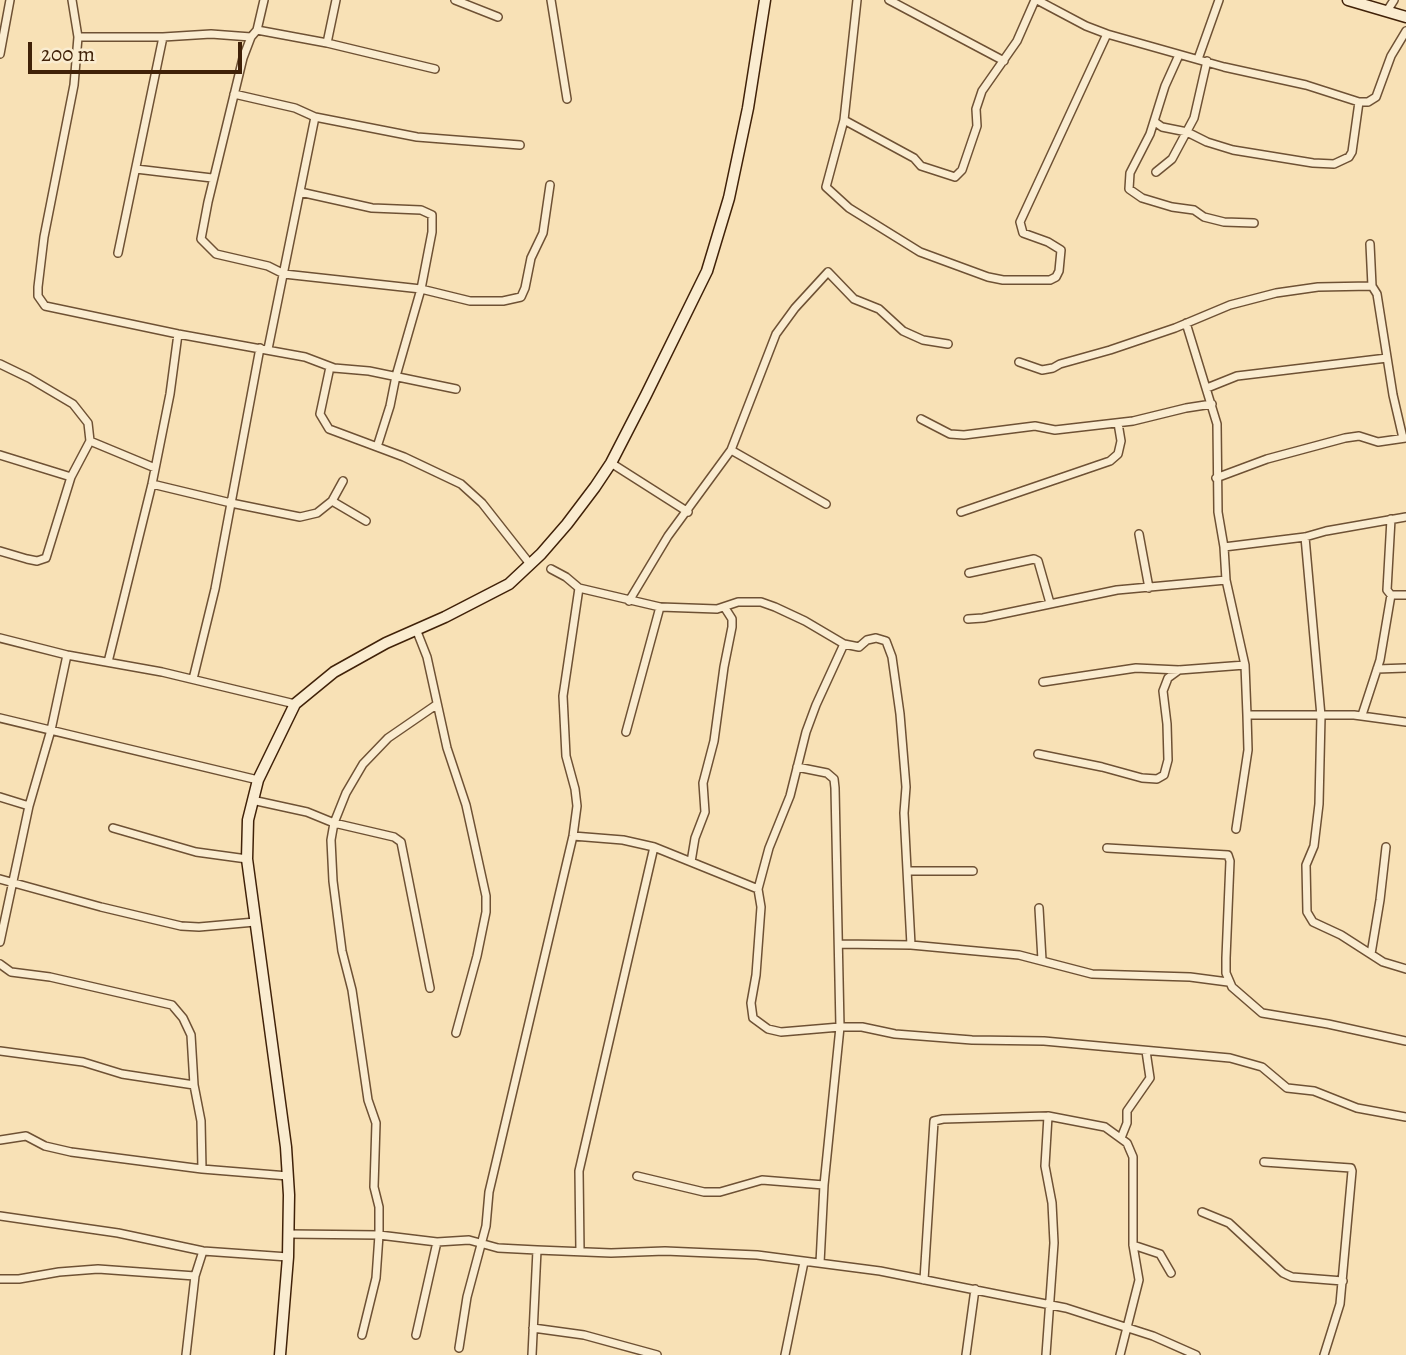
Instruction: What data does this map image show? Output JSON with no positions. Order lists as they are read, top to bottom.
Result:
{
  "scale_bar": "200 m"
}
